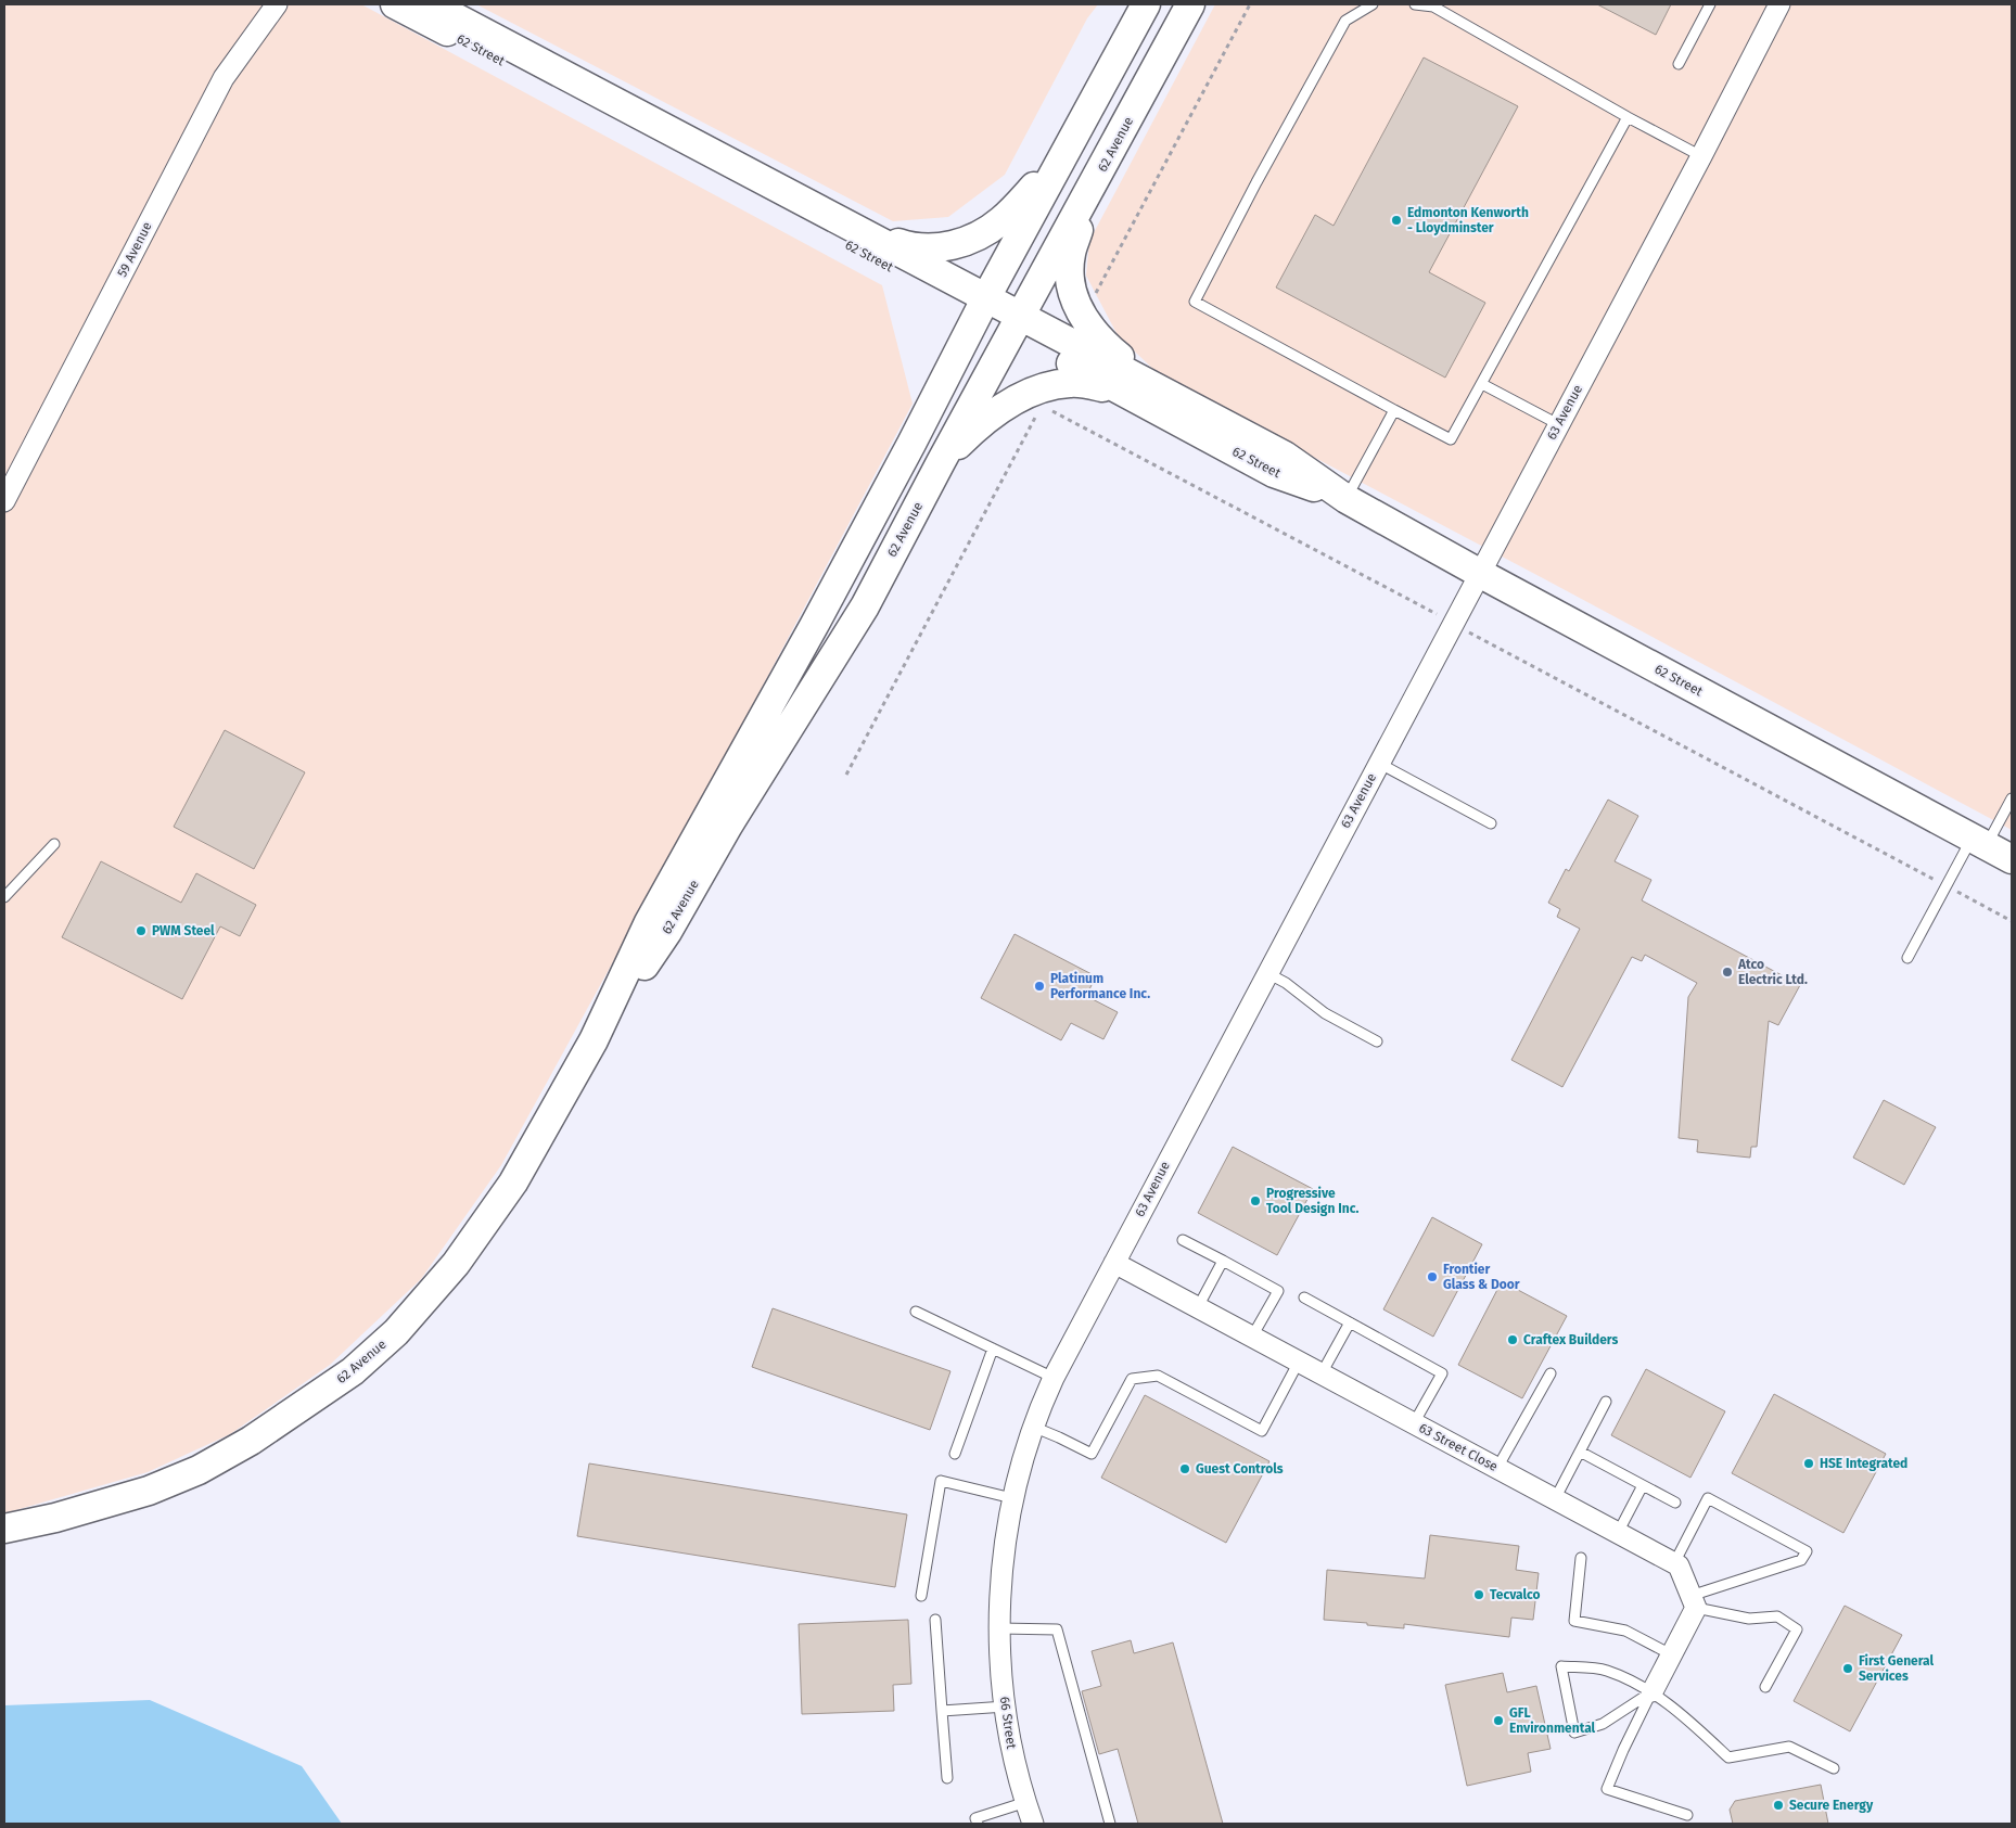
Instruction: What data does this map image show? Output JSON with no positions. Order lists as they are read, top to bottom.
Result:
{
  "streets": {
    "main road": ["62 Street", "62 Avenue"],
    "street": [
      "59 Avenue",
      "63 Avenue",
      "63 Street Close",
      "66 Street"
    ]
  },
  "crossings": [
    ["62 Street", "62 Avenue"],
    ["62 Street", "63 Avenue"],
    ["63 Avenue", "63 Street Close"],
    ["63 Avenue", "66 Street"]
  ],
  "places": [
    "Edmonton Kenworth - Lloydminster",
    "PWM Steel",
    "Atco Electric Ltd.",
    "Platinum Performance Inc.",
    "Progressive Tool Design Inc.",
    "Frontier Glass & Door",
    "Craftex Builders",
    "HSE Integrated",
    "Guest Controls",
    "Tecvalco",
    "First General Services",
    "GFL Environmental",
    "Secure Energy"
  ]
}
